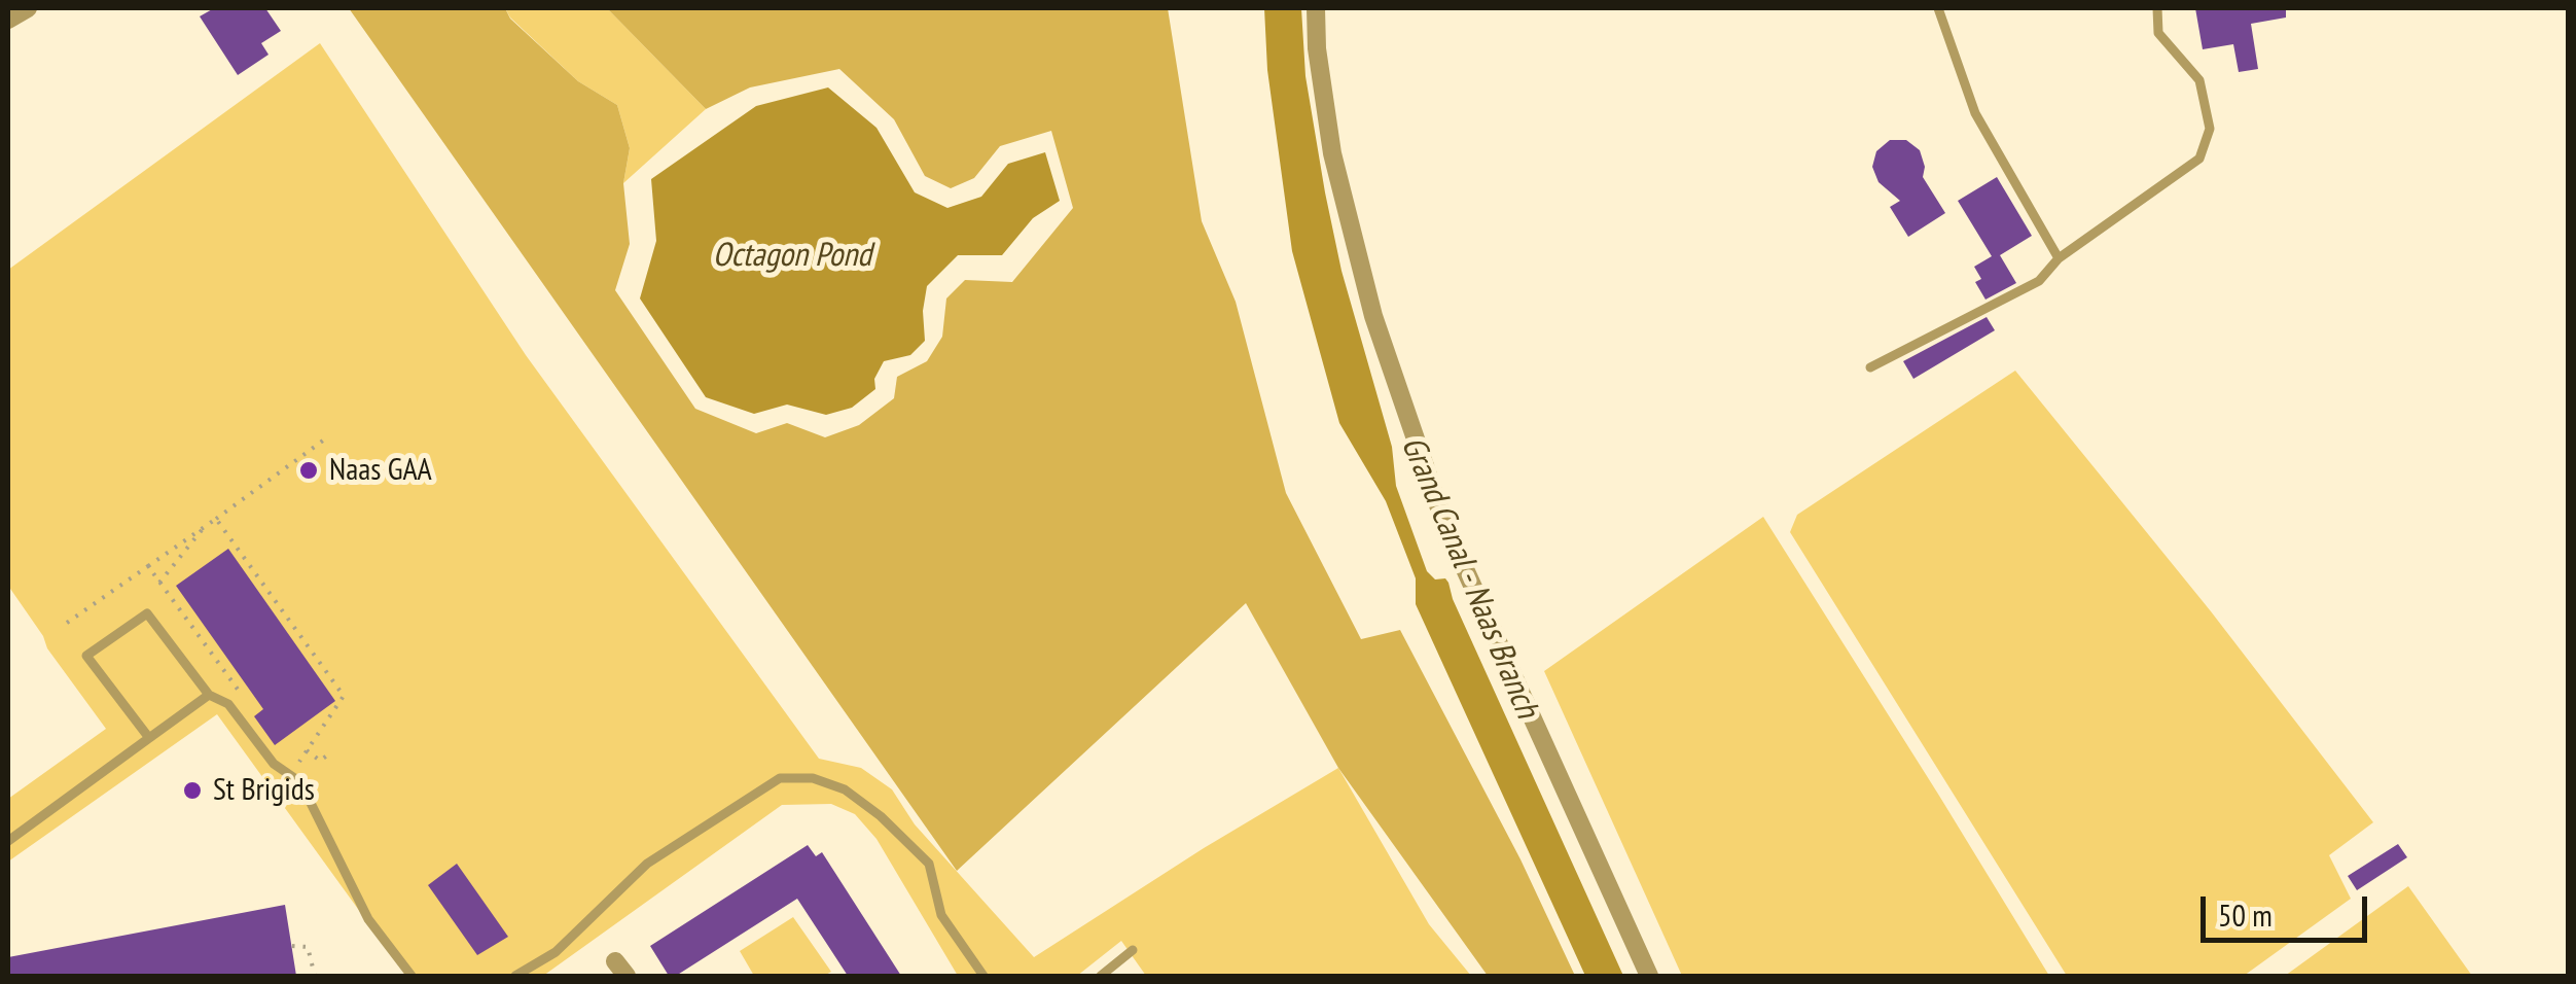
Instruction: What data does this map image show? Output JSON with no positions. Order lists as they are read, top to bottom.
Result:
{
  "water": ["Octagon Pond", "Grand Canal - Naas Branch"],
  "places": ["Naas GAA", "St Brigids"],
  "scale_bar": "50 m"
}
